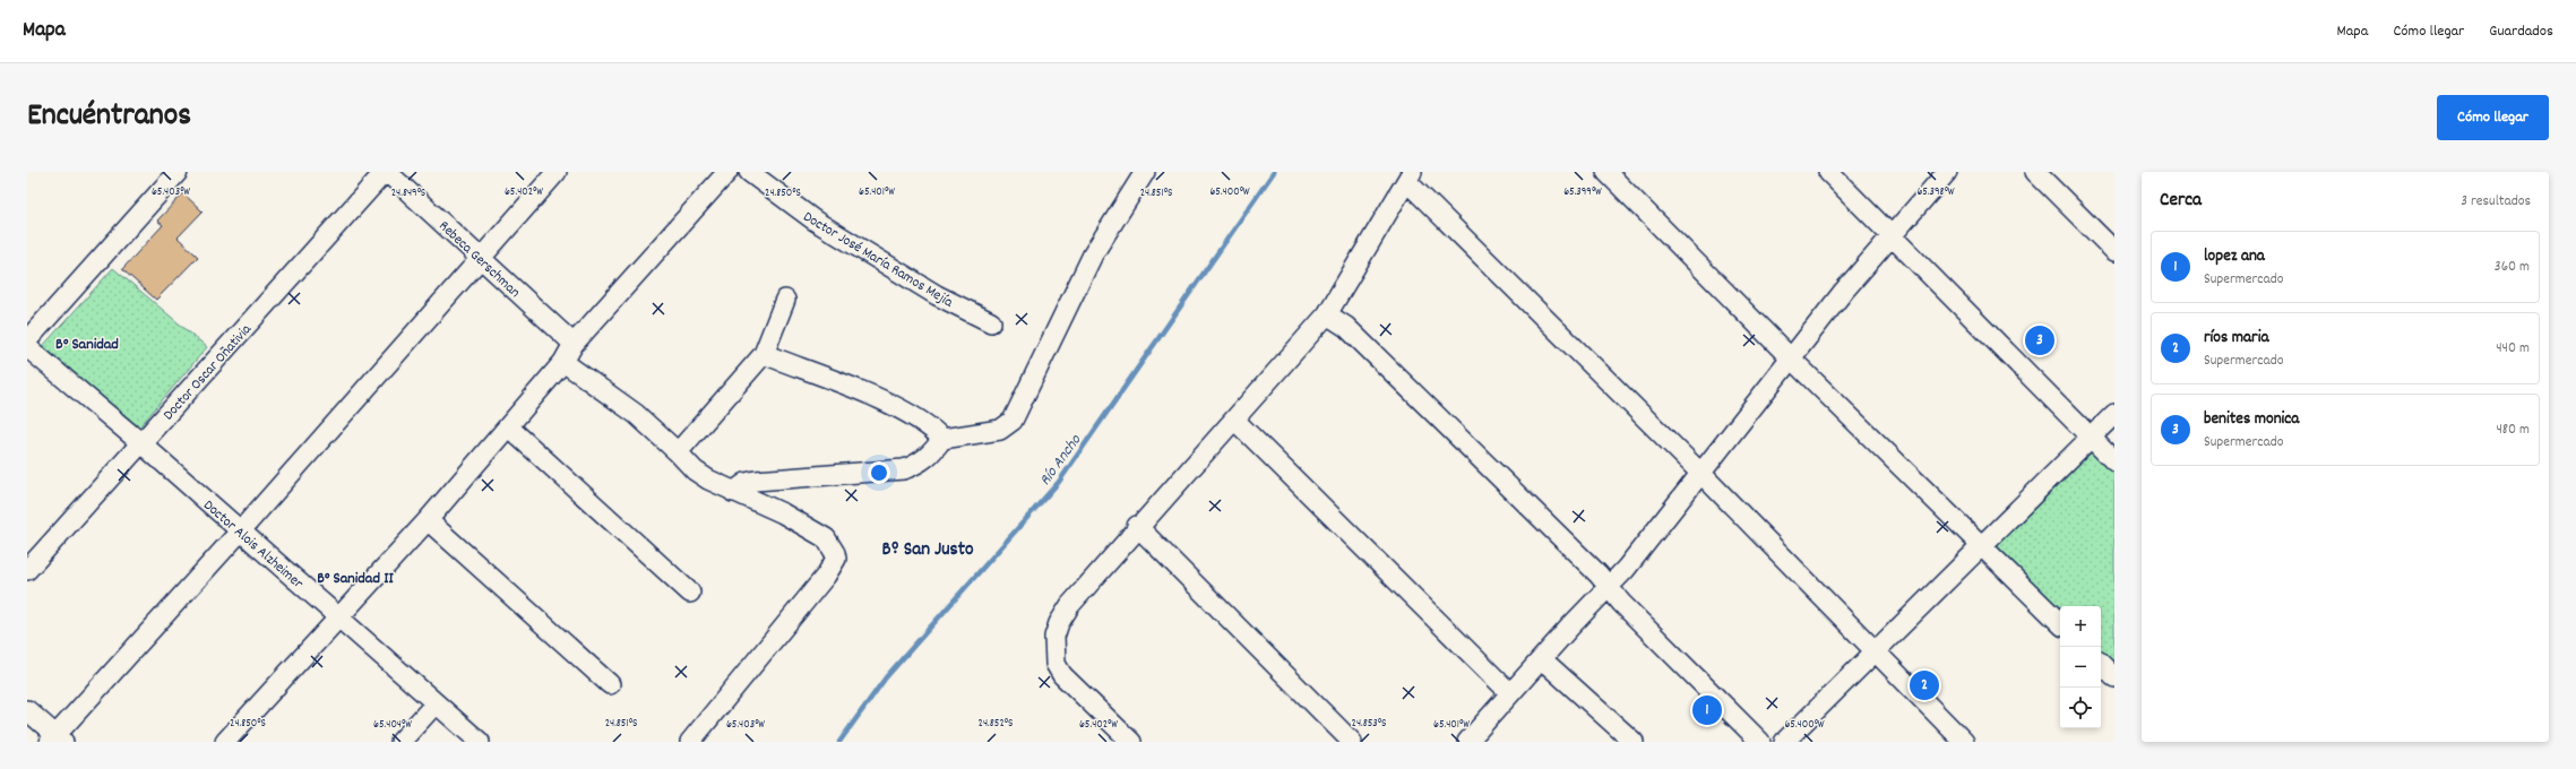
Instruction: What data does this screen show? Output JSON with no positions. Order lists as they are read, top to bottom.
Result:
{
  "streets": {
    "street": [
      "Rebeca Gerschman",
      "Doctor José María Ramos Mejía",
      "Doctor Oscar Oñativia",
      "Doctor Alois Alzheimer"
    ]
  },
  "crossings": [
    ["Rebeca Gerschman", "Doctor Oscar Oñativia"],
    ["Doctor Oscar Oñativia", "Doctor Alois Alzheimer"]
  ],
  "districts": ["B° Sanidad", "Bº San Justo", "B° Sanidad II"],
  "water": ["Río Ancho"],
  "page": {
    "header": "Mapa",
    "nav": ["Mapa", "Cómo llegar", "Guardados"],
    "title": "Encuéntranos",
    "buttons": "Cómo llegar",
    "heading": ["Cerca", "3 resultados"],
    "list": [
      {
        "mark": "1",
        "name": "lopez ana",
        "note": "Supermercado",
        "value": "360 m"
      },
      {
        "mark": "2",
        "name": "ríos maria",
        "note": "Supermercado",
        "value": "440 m"
      },
      {
        "mark": "3",
        "name": "benites monica",
        "note": "Supermercado",
        "value": "480 m"
      }
    ],
    "pins": ["3", "2", "1"],
    "map_buttons": ["+", "−"]
  },
  "coordinates": [
    "65.403°W",
    "65.402°W",
    "65.401°W",
    "65.400°W",
    "65.399°W",
    "65.398°W",
    "24.849°S",
    "24.850°S",
    "24.851°S",
    "24.852°S",
    "24.853°S",
    "65.404°W"
  ]
}
